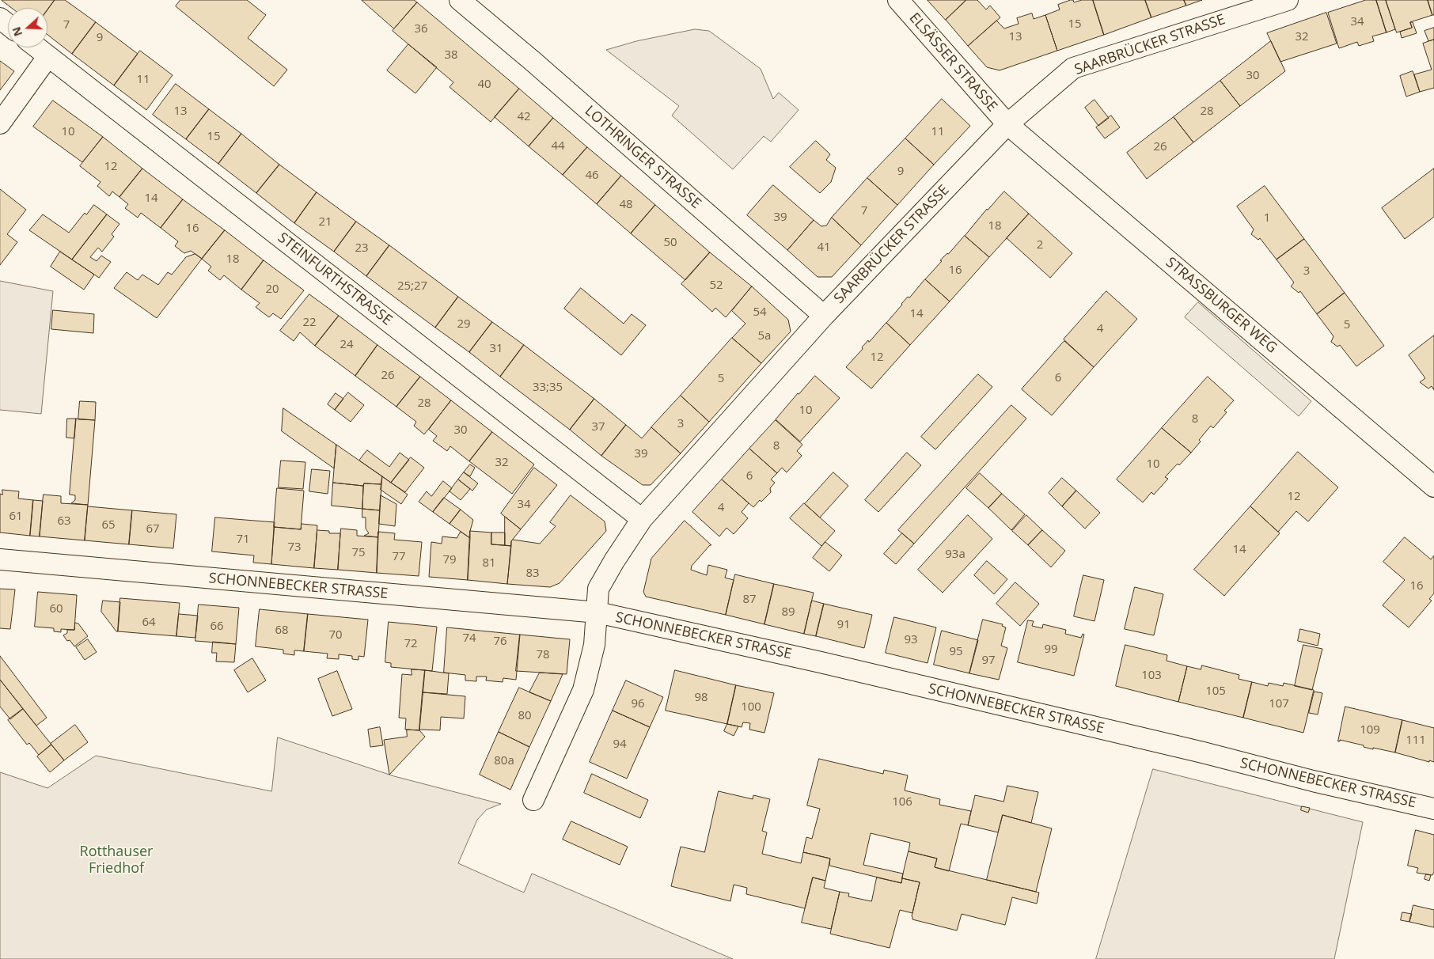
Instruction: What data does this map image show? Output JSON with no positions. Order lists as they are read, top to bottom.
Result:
{
  "streets": {
    "street": [
      "SAARBRÜCKER STRASSE",
      "ELSÄSSER STRASSE",
      "LOTHRINGER STRASSE",
      "STEINFURTHSTRASSE",
      "STRASSBURGER WEG",
      "SCHONNEBECKER STRASSE"
    ]
  },
  "crossings": [
    ["SAARBRÜCKER STRASSE", "ELSÄSSER STRASSE"],
    ["SAARBRÜCKER STRASSE", "LOTHRINGER STRASSE"],
    ["SAARBRÜCKER STRASSE", "STEINFURTHSTRASSE"],
    ["SAARBRÜCKER STRASSE", "STRASSBURGER WEG"],
    ["SAARBRÜCKER STRASSE", "SCHONNEBECKER STRASSE"],
    ["ELSÄSSER STRASSE", "STRASSBURGER WEG"]
  ],
  "parks": ["Rotthauser Friedhof"],
  "house_numbers": [
    "34",
    "15",
    "7",
    "36",
    "13",
    "32",
    "9",
    "38",
    "30",
    "11",
    "40",
    "13",
    "28",
    "42",
    "10",
    "11",
    "15",
    "44",
    "26",
    "12",
    "9",
    "46",
    "14",
    "48",
    "7",
    "39",
    "1",
    "21",
    "18",
    "16",
    "50",
    "2",
    "41",
    "23",
    "18",
    "16",
    "3",
    "52",
    "25;27",
    "20",
    "54",
    "14",
    "22",
    "29",
    "5",
    "4",
    "5a",
    "24",
    "31",
    "12",
    "26",
    "6",
    "5",
    "33;35",
    "28",
    "10",
    "8",
    "3",
    "37",
    "30",
    "8",
    "39",
    "32",
    "10",
    "6",
    "12",
    "34",
    "4",
    "61",
    "63",
    "65",
    "67",
    "71",
    "73",
    "14",
    "75",
    "93a",
    "77",
    "79",
    "81",
    "83",
    "16",
    "87",
    "60",
    "89",
    "64",
    "91",
    "66",
    "68",
    "70",
    "74",
    "93",
    "76",
    "72",
    "99",
    "95",
    "78",
    "97",
    "103",
    "105",
    "98",
    "96",
    "107",
    "100",
    "80",
    "109",
    "111",
    "94",
    "80a",
    "106"
  ],
  "north": "left"
}
